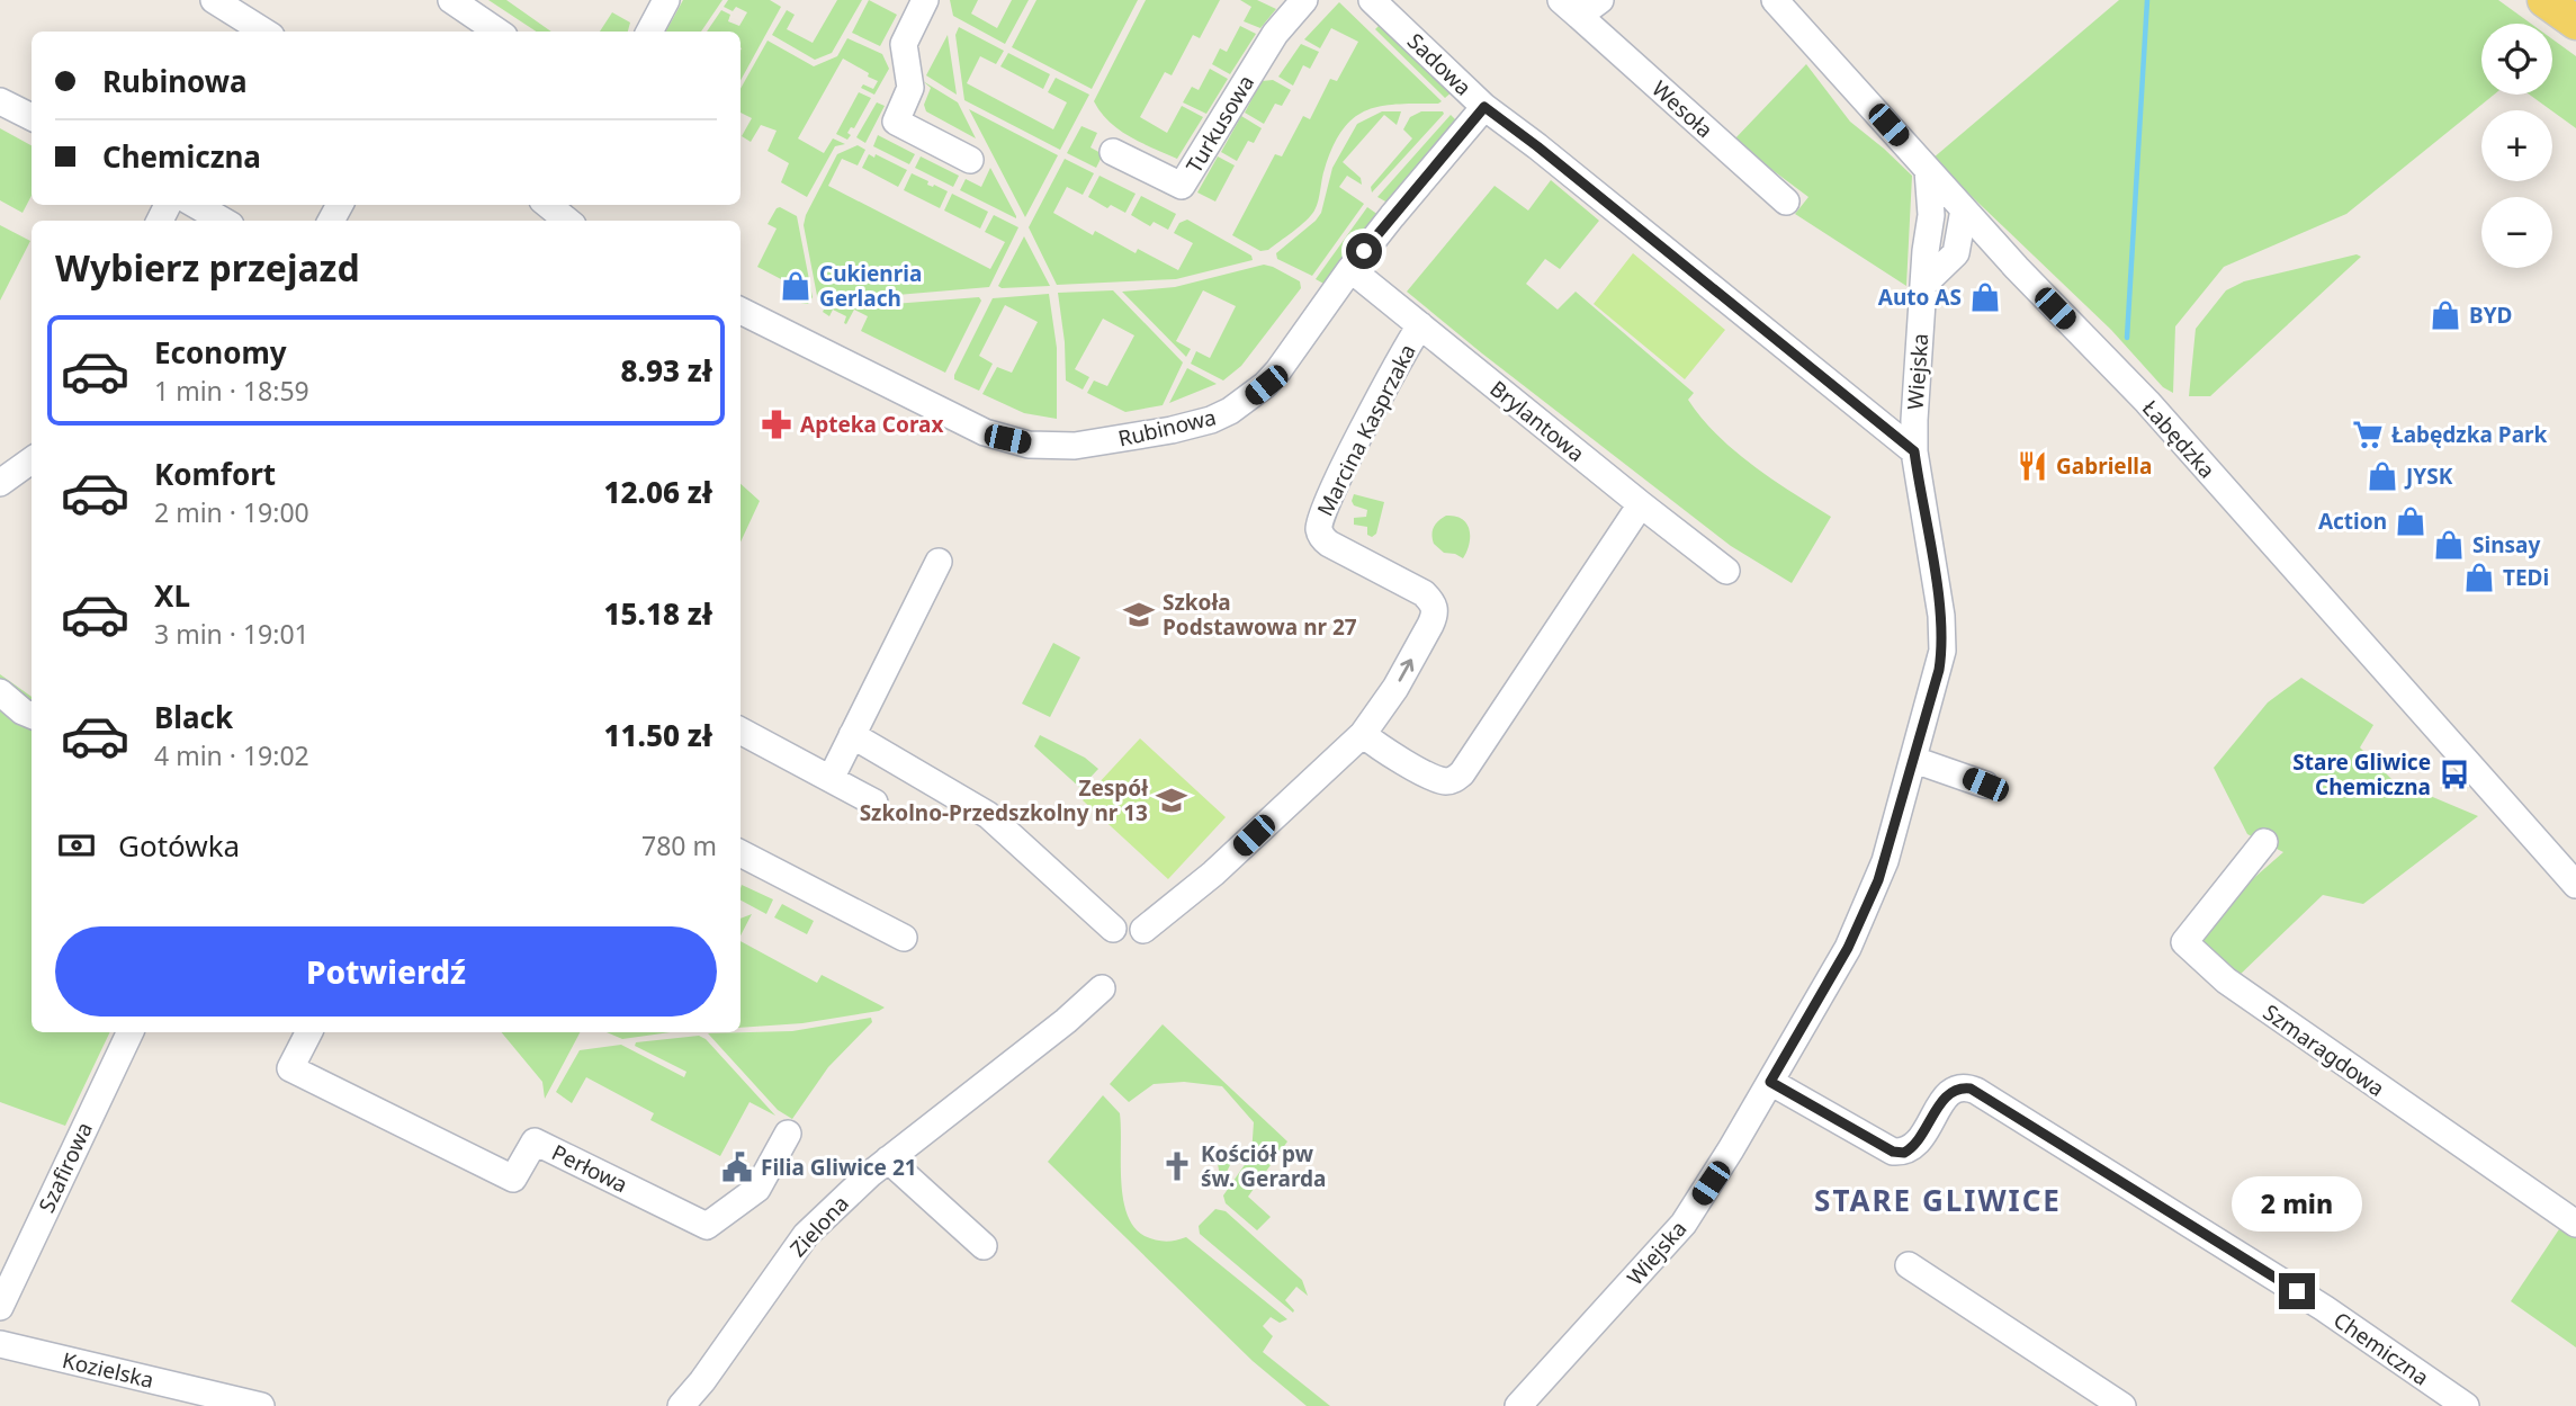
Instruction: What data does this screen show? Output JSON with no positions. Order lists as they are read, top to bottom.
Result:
{
  "streets": {
    "street": [
      "Sadowa",
      "Wesoła",
      "Turkusowa",
      "Wiejska",
      "Brylantowa",
      "Rubinowa",
      "Marcina Kasprzaka",
      "Łabędzka",
      "Szmaragdowa",
      "Szafirowa",
      "Perłowa",
      "Zielona",
      "Chemiczna",
      "Kozielska"
    ]
  },
  "crossings": [
    ["Sadowa", "Wiejska"],
    ["Sadowa", "Rubinowa"],
    ["Wiejska", "Łabędzka"],
    ["Wiejska", "Chemiczna"],
    ["Brylantowa", "Rubinowa"],
    ["Brylantowa", "Marcina Kasprzaka"]
  ],
  "districts": ["STARE GLIWICE"],
  "places": {
    "shop": [
      "Cukienria Gerlach",
      "Auto AS",
      "BYD",
      "JYSK",
      "Action",
      "Sinsay",
      "TEDi"
    ],
    "pharmacy": ["Apteka Corax"],
    "supermarket": ["Łabędzka Park"],
    "restaurant": ["Gabriella"],
    "school or university": ["Szkoła Podstawowa nr 27", "Zespół Szkolno-Przedszkolny nr 13"],
    "bus stop": ["Stare Gliwice Chemiczna"],
    "church": ["Kościół pw św. Gerarda"],
    "public building": ["Filia Gliwice 21"]
  },
  "page": {
    "map_buttons": ["+", "−"],
    "banner": ["Rubinowa", "Chemiczna"],
    "heading": "Wybierz przejazd",
    "list": [
      {
        "name": "Economy",
        "note": "1 min · 18:59",
        "value": "8.93 zł"
      },
      {
        "name": "Komfort",
        "note": "2 min · 19:00",
        "value": "12.06 zł"
      },
      {
        "name": "XL",
        "note": "3 min · 19:01",
        "value": "15.18 zł"
      },
      {
        "name": "Black",
        "note": "4 min · 19:02",
        "value": "11.50 zł"
      }
    ],
    "pay": ["Gotówka", "780 m"],
    "buttons": "Potwierdź",
    "bubble": "2 min"
  }
}
